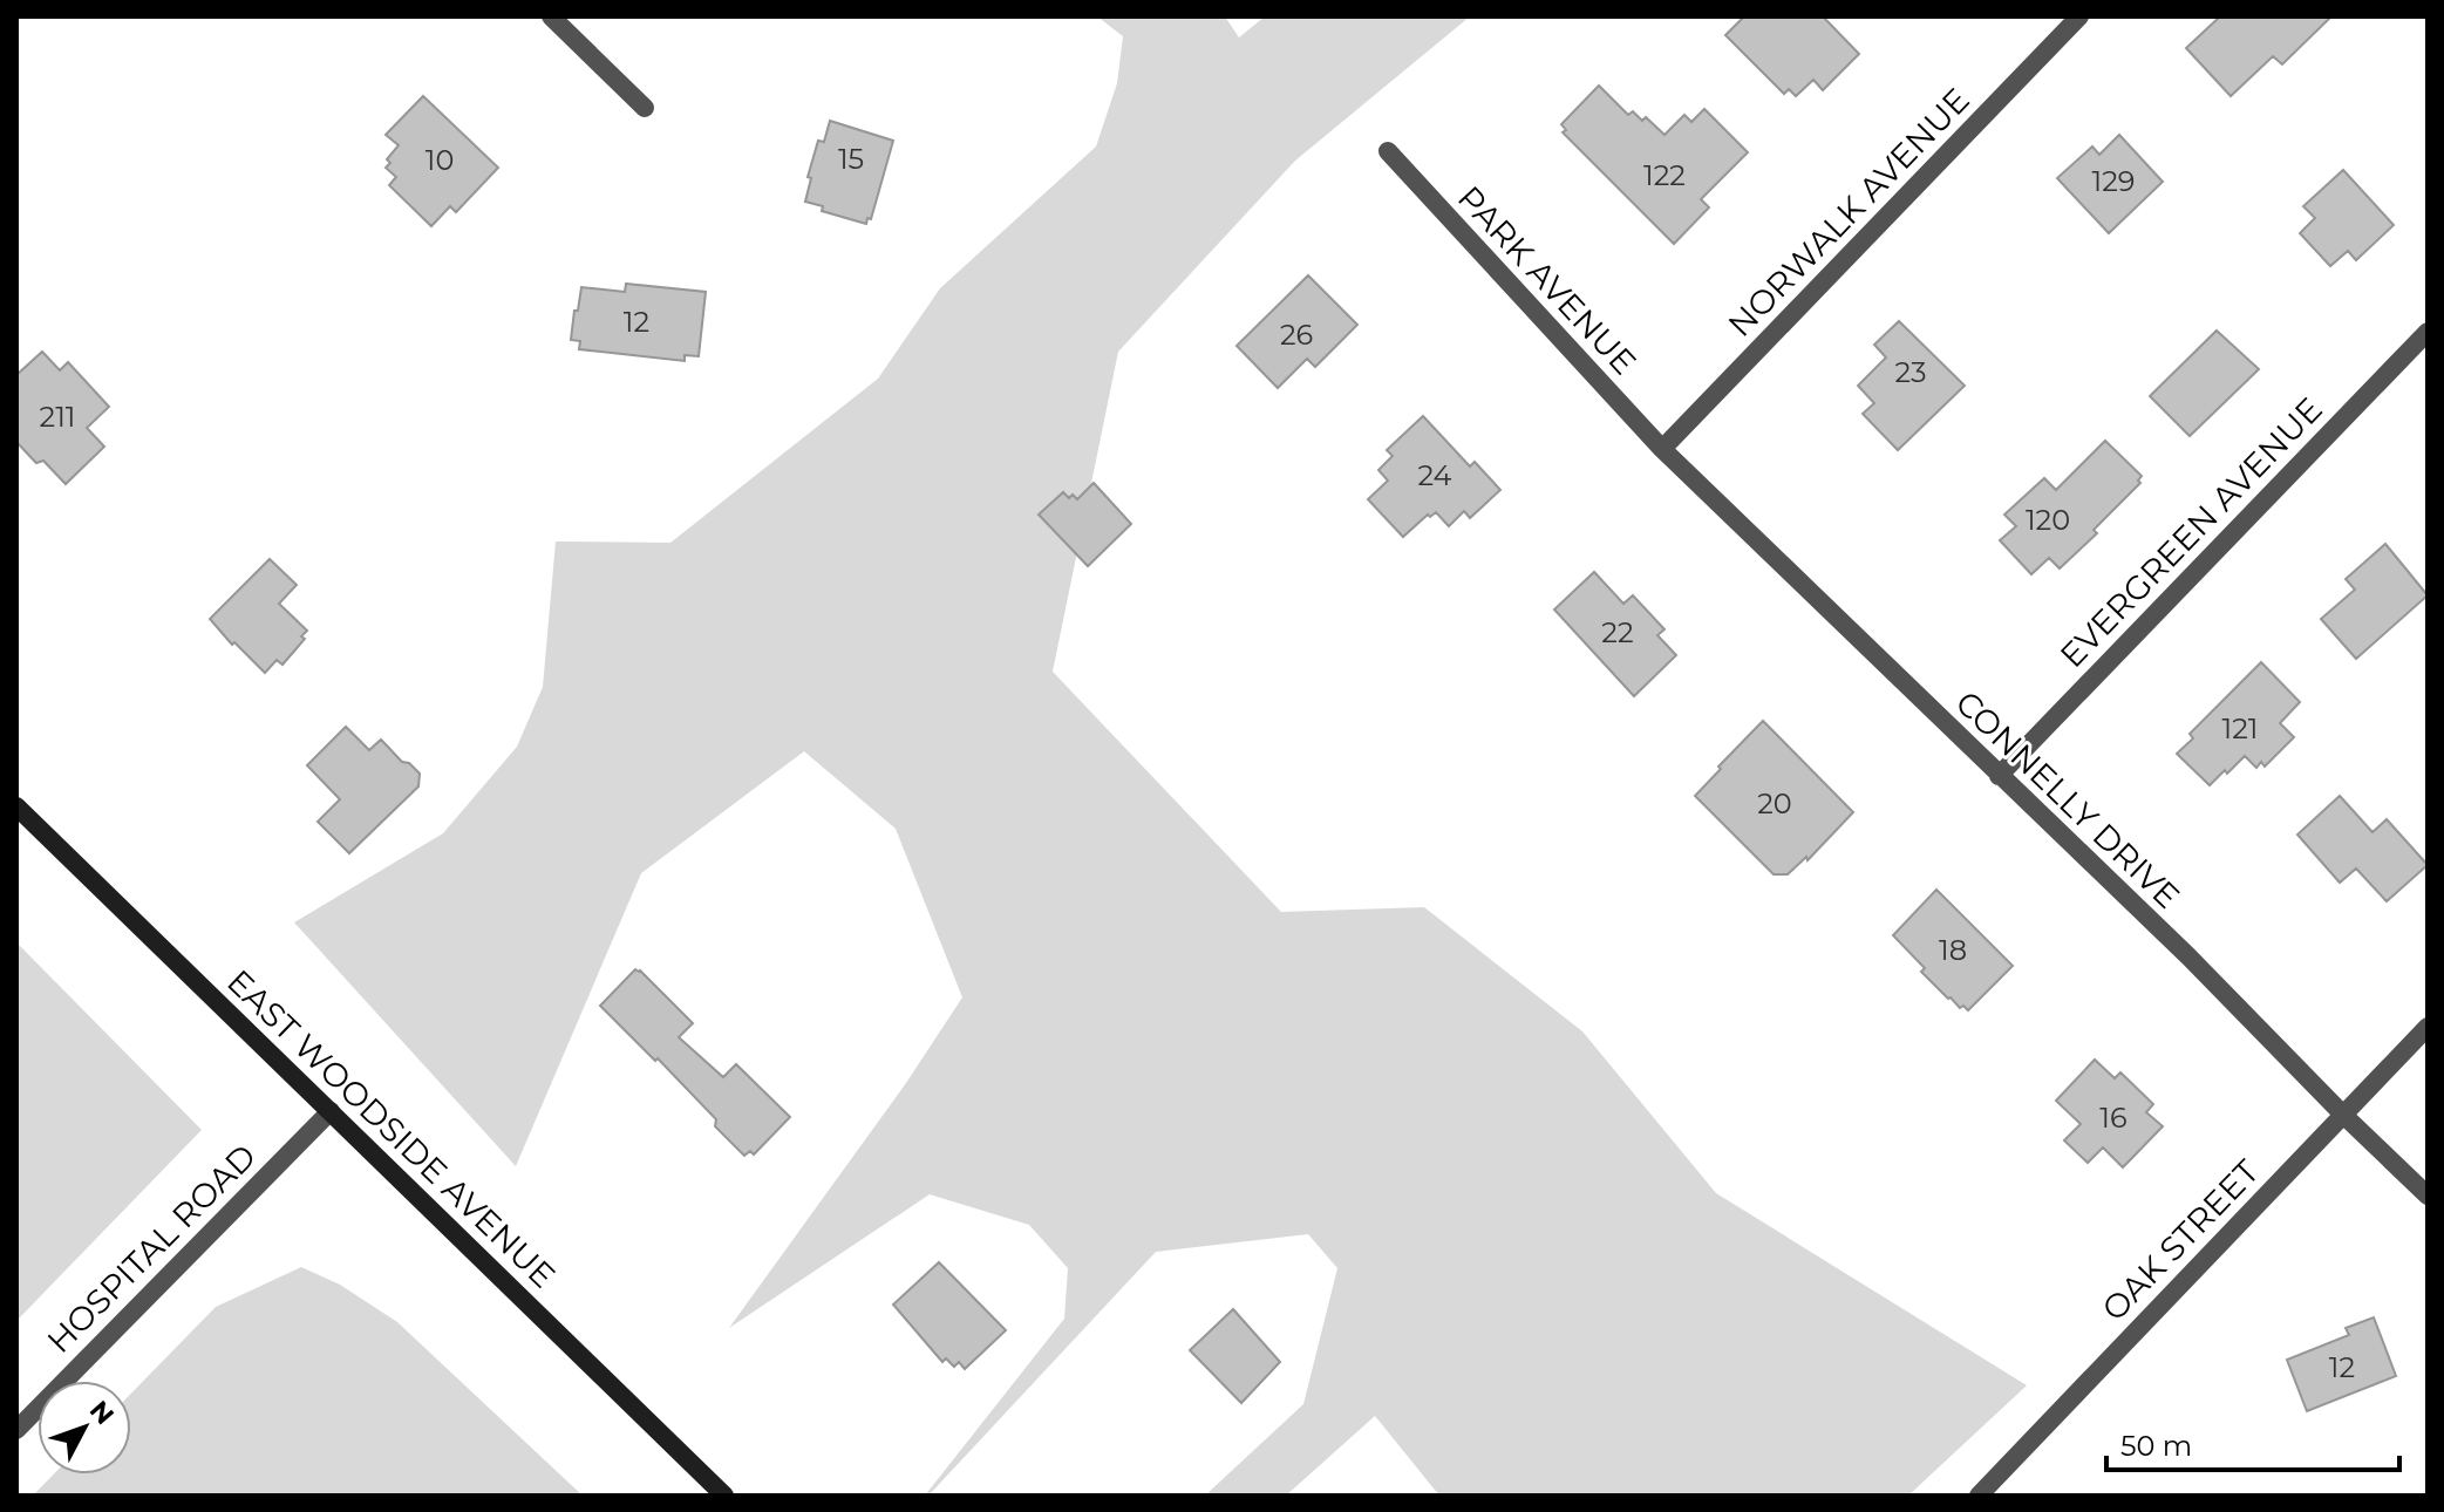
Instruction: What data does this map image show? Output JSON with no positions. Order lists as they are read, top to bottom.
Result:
{
  "streets": {
    "main road": ["EAST WOODSIDE AVENUE"],
    "street": [
      "NORWALK AVENUE",
      "PARK AVENUE",
      "EVERGREEN AVENUE",
      "CONNELLY DRIVE",
      "OAK STREET",
      "HOSPITAL ROAD"
    ]
  },
  "crossings": [
    ["NORWALK AVENUE", "PARK AVENUE"],
    ["NORWALK AVENUE", "CONNELLY DRIVE"],
    ["PARK AVENUE", "CONNELLY DRIVE"],
    ["EVERGREEN AVENUE", "CONNELLY DRIVE"],
    ["CONNELLY DRIVE", "OAK STREET"],
    ["EAST WOODSIDE AVENUE", "HOSPITAL ROAD"]
  ],
  "house_numbers": [
    "15",
    "10",
    "122",
    "129",
    "12",
    "26",
    "23",
    "211",
    "24",
    "120",
    "22",
    "121",
    "20",
    "18",
    "16",
    "12"
  ],
  "scale_bar": "50 m",
  "north": "top right"
}
